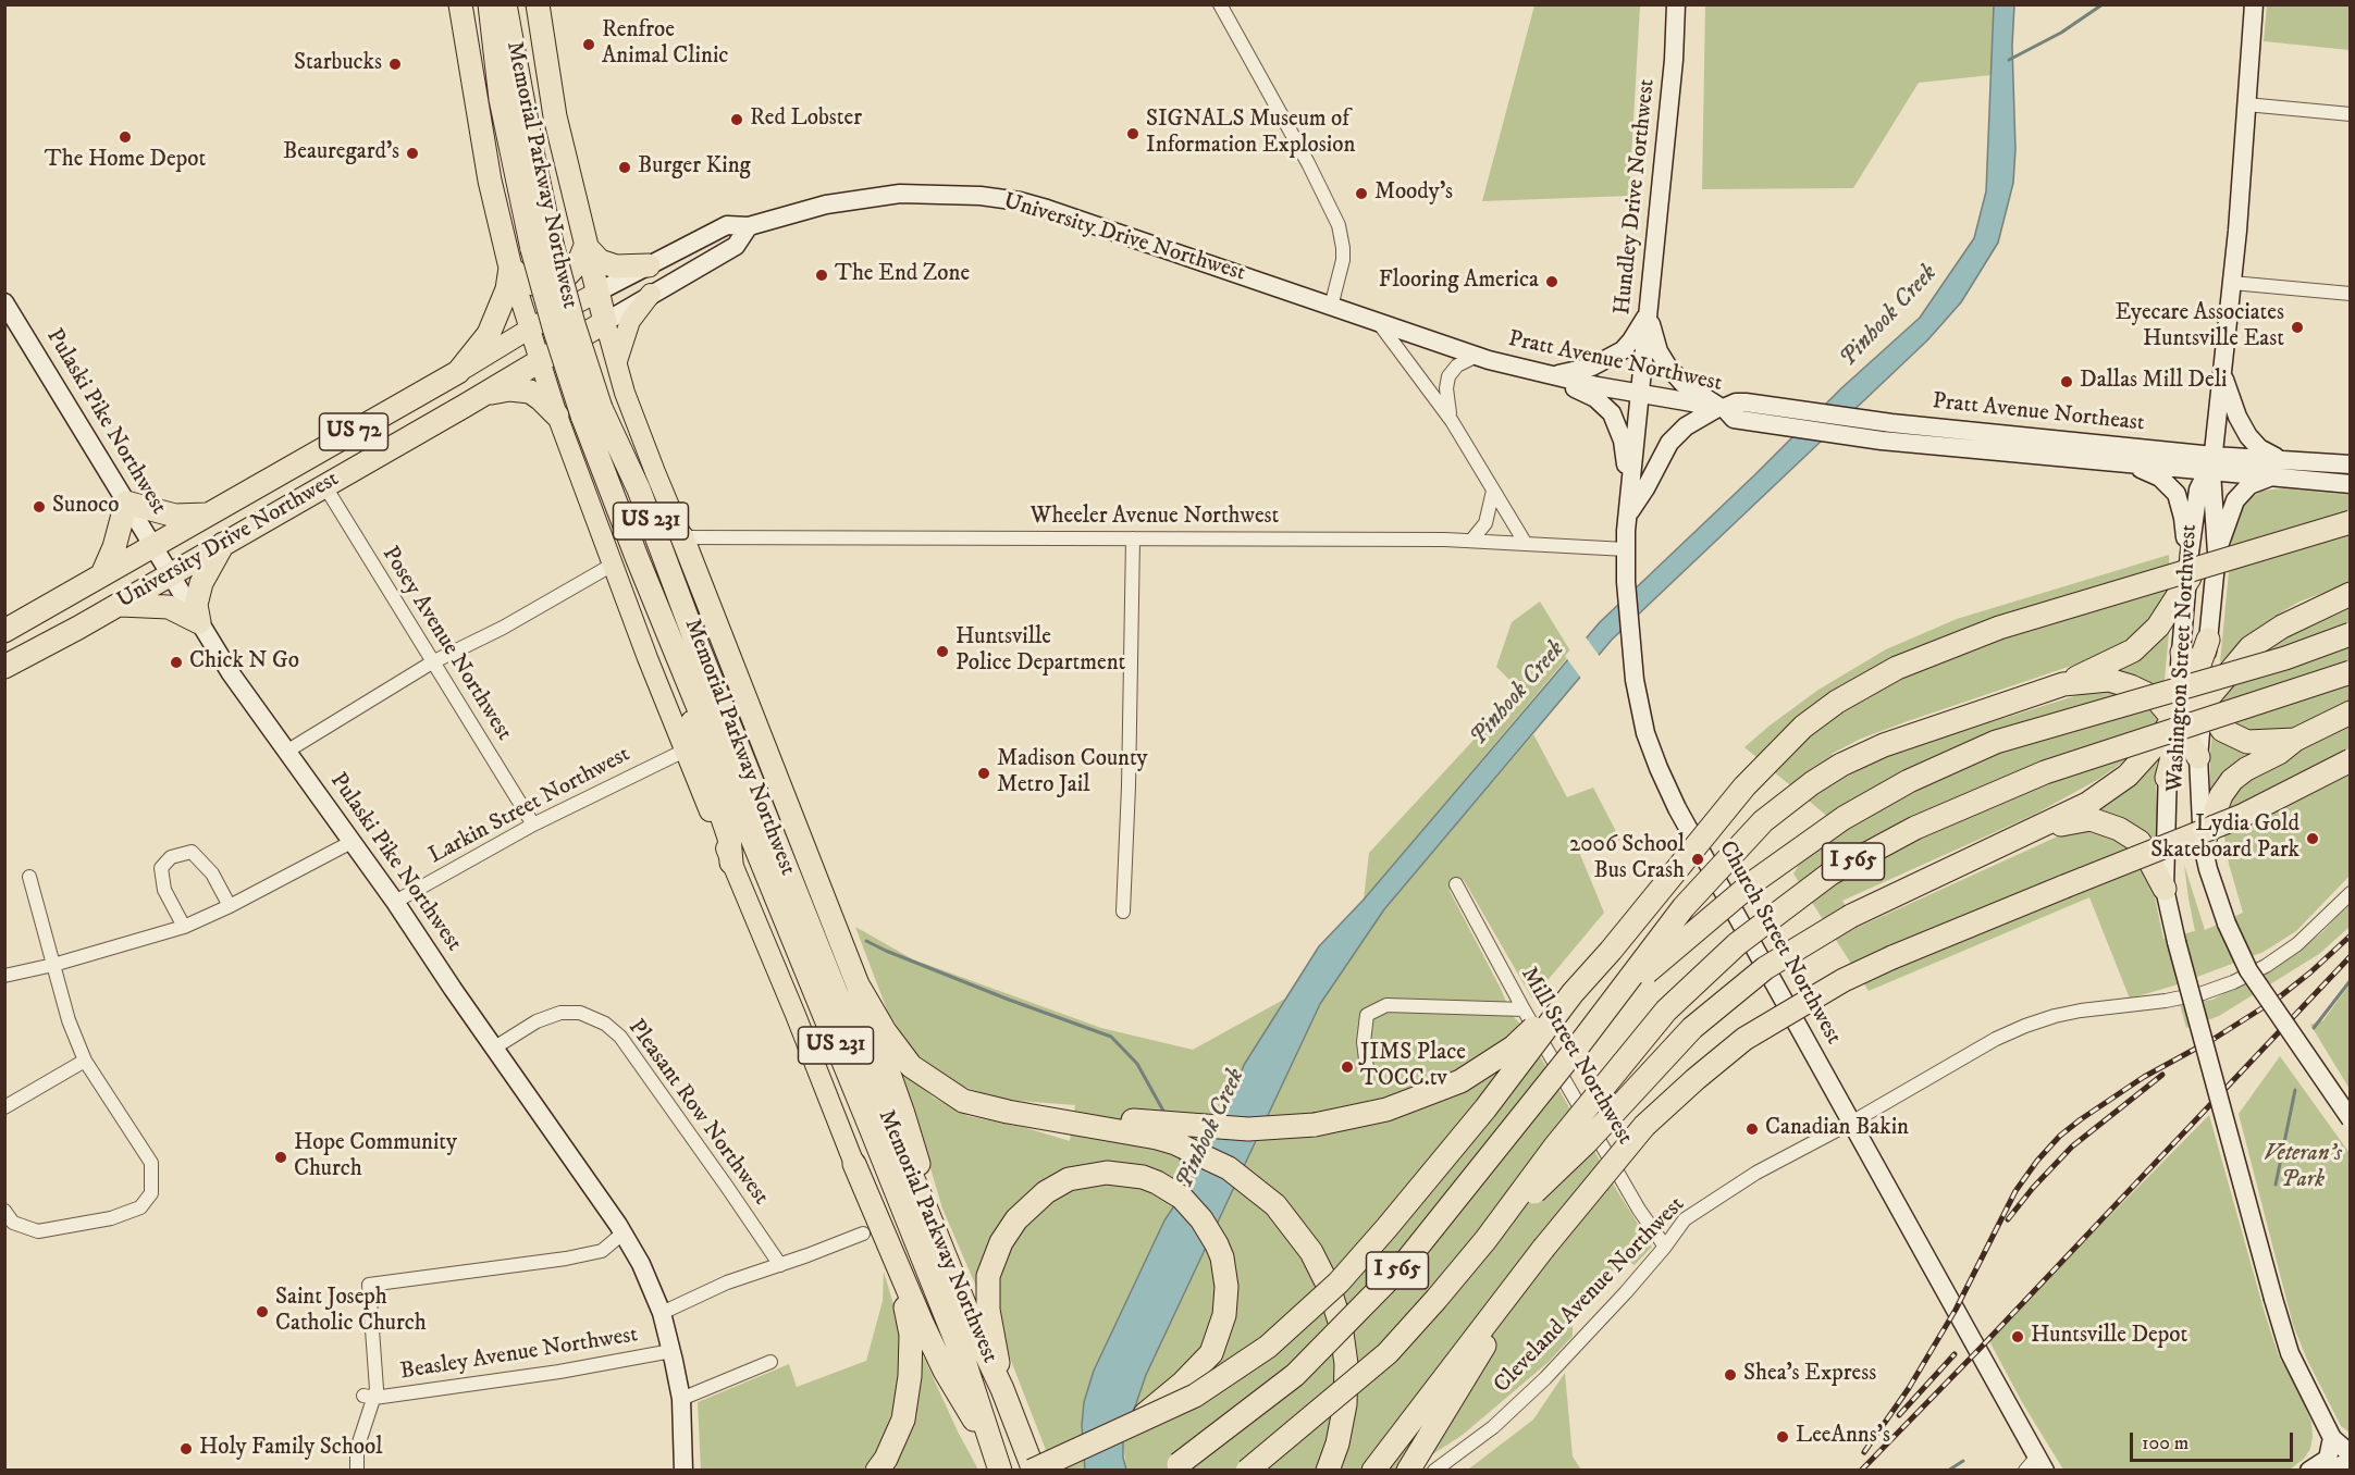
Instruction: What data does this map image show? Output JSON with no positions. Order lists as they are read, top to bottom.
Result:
{
  "streets": {
    "highway": [
      "Memorial Parkway Northwest",
      "University Drive Northwest",
      "US 72",
      "US 231",
      "I 565"
    ],
    "main road": [
      "Hundley Drive Northwest",
      "Pratt Avenue Northwest",
      "Pratt Avenue Northeast",
      "Pulaski Pike Northwest",
      "Washington Street Northwest",
      "Church Street Northwest"
    ],
    "street": [
      "Wheeler Avenue Northwest",
      "Posey Avenue Northwest",
      "Larkin Street Northwest",
      "Mill Street Northwest",
      "Pleasant Row Northwest",
      "Cleveland Avenue Northwest",
      "Beasley Avenue Northwest"
    ]
  },
  "crossings": [
    ["Memorial Parkway Northwest", "University Drive Northwest"],
    ["Memorial Parkway Northwest", "Wheeler Avenue Northwest"],
    ["Hundley Drive Northwest", "Pratt Avenue Northwest"],
    ["Hundley Drive Northwest", "Church Street Northwest"],
    ["University Drive Northwest", "Pratt Avenue Northwest"],
    ["University Drive Northwest", "Pulaski Pike Northwest"],
    ["University Drive Northwest", "US 72"],
    ["University Drive Northwest", "Posey Avenue Northwest"],
    ["Pratt Avenue Northwest", "Pratt Avenue Northeast"],
    ["Pratt Avenue Northwest", "Church Street Northwest"],
    ["Pratt Avenue Northeast", "Washington Street Northwest"],
    ["Pulaski Pike Northwest", "Larkin Street Northwest"],
    ["Pulaski Pike Northwest", "Pleasant Row Northwest"],
    ["Pulaski Pike Northwest", "Beasley Avenue Northwest"],
    ["Wheeler Avenue Northwest", "Church Street Northwest"],
    ["Posey Avenue Northwest", "Larkin Street Northwest"],
    ["Church Street Northwest", "Cleveland Avenue Northwest"],
    ["Mill Street Northwest", "Cleveland Avenue Northwest"]
  ],
  "water": ["Pinhook Creek"],
  "parks": ["Veteran's Park"],
  "places": [
    "Renfroe Animal Clinic",
    "Starbucks",
    "Red Lobster",
    "SIGNALS Museum of Information Explosion",
    "The Home Depot",
    "Beauregard's",
    "Burger King",
    "Moody's",
    "The End Zone",
    "Flooring America",
    "Eyecare Associates Huntsville East",
    "Dallas Mill Deli",
    "Sunoco",
    "Huntsville Police Department",
    "Chick N Go",
    "Madison County Metro Jail",
    "Lydia Gold Skateboard Park",
    "2006 School Bus Crash",
    "JIMS Place TOCC.tv",
    "Canadian Bakin",
    "Hope Community Church",
    "Saint Joseph Catholic Church",
    "Huntsville Depot",
    "Shea's Express",
    "LeeAnns's",
    "Holy Family School"
  ],
  "scale_bar": "100 m"
}
